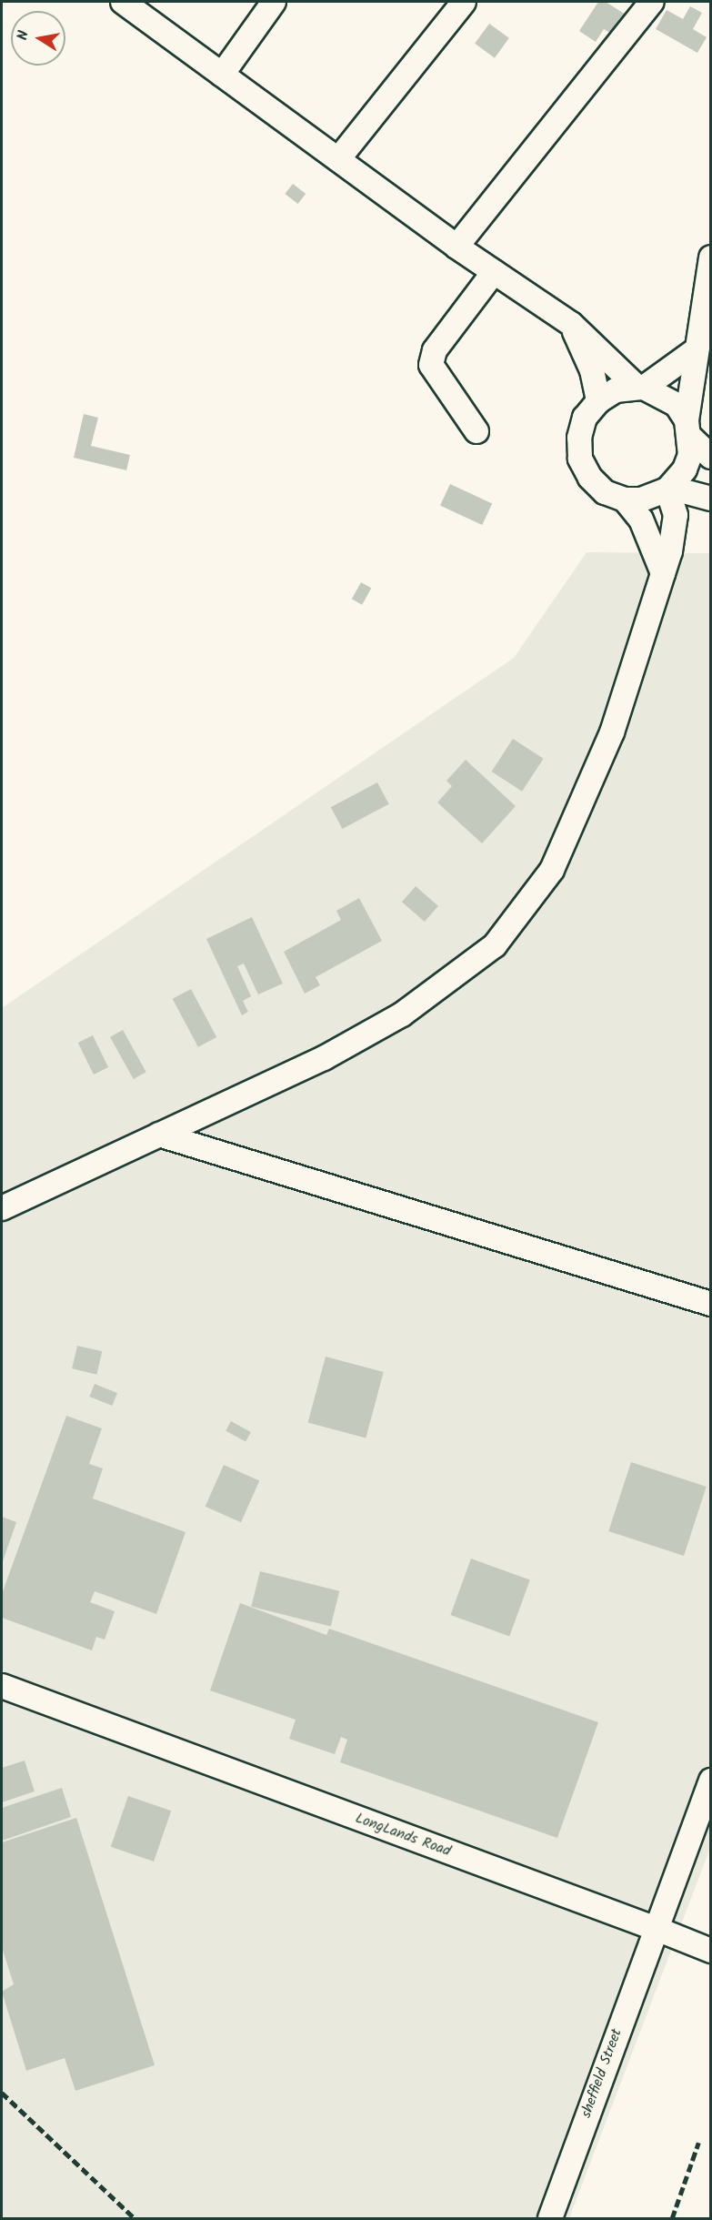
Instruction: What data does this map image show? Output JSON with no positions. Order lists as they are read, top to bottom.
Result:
{
  "streets": {
    "street": ["LongLands Road", "sheffield Street"]
  },
  "crossings": [
    ["LongLands Road", "sheffield Street"]
  ],
  "north": "left"
}
